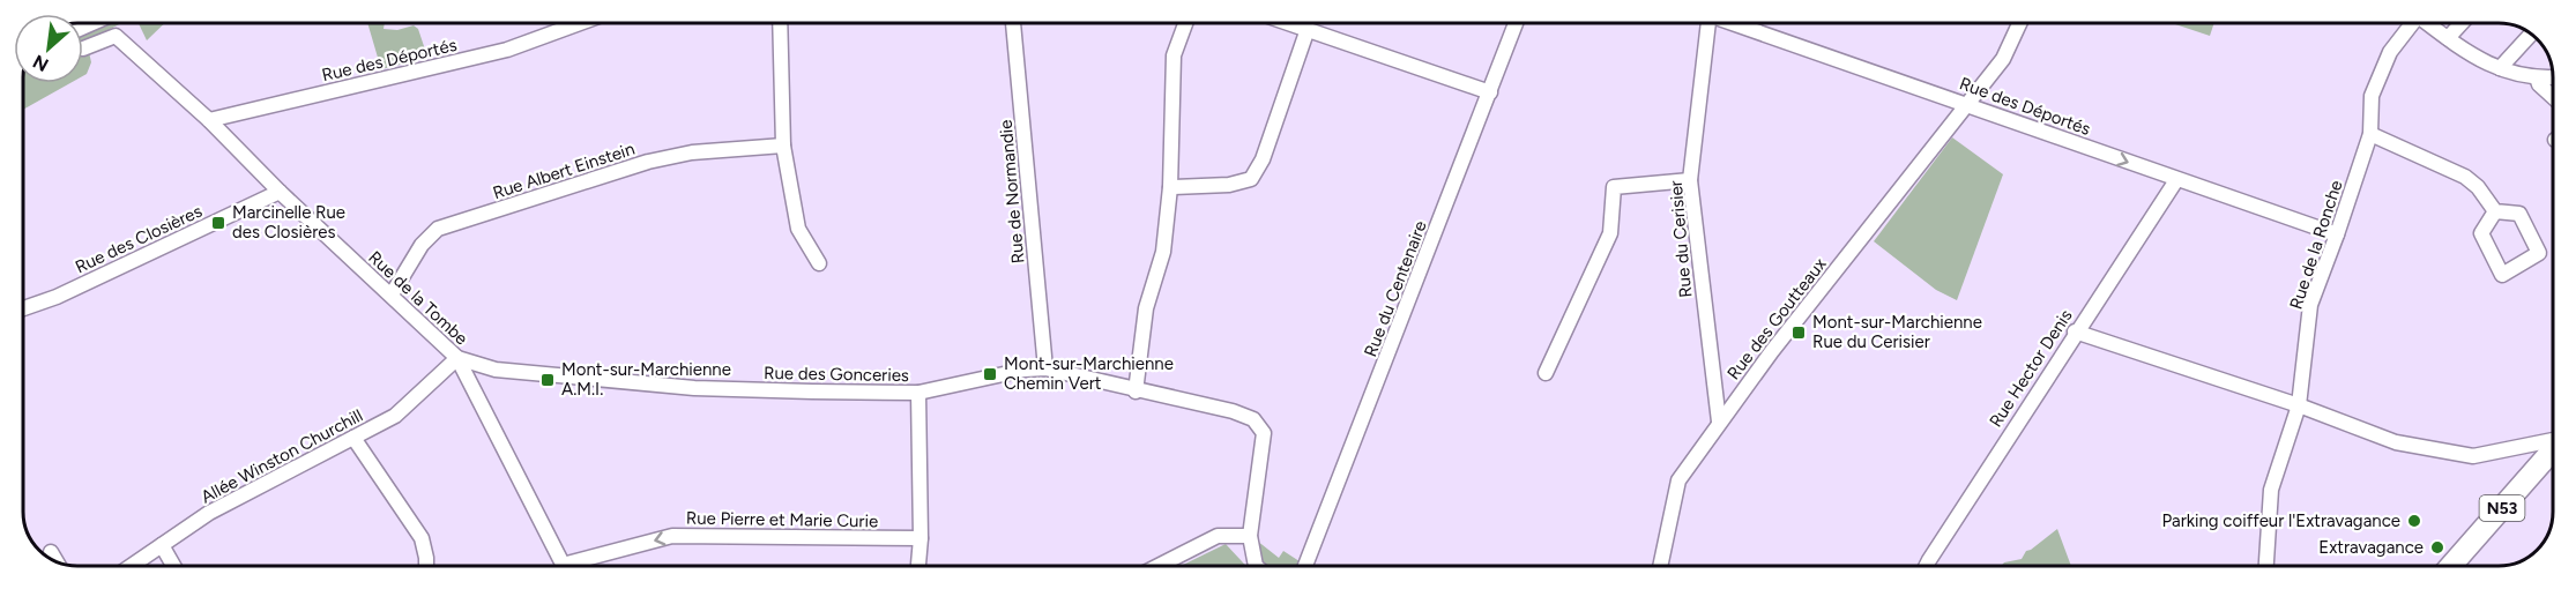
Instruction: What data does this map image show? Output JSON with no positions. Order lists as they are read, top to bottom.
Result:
{
  "streets": {
    "main road": ["N53"],
    "street": [
      "Rue des Déportés",
      "Rue Albert Einstein",
      "Rue de Normandie",
      "Rue des Closières",
      "Rue du Cerisier",
      "Rue de la Ronche",
      "Rue du Centenaire",
      "Rue de la Tombe",
      "Rue des Goutteaux",
      "Rue Hector Denis",
      "Rue des Gonceries",
      "Allée Winston Churchill",
      "Rue Pierre et Marie Curie"
    ]
  },
  "crossings": [
    ["Rue des Déportés", "Rue de la Ronche"],
    ["Rue des Déportés", "Rue de la Tombe"],
    ["Rue des Déportés", "Rue des Goutteaux"],
    ["Rue des Déportés", "Rue Hector Denis"],
    ["Rue Albert Einstein", "Rue de la Tombe"],
    ["Rue de Normandie", "Rue des Gonceries"],
    ["Rue des Closières", "Rue de la Tombe"],
    ["Rue du Cerisier", "Rue des Goutteaux"],
    ["Rue de la Tombe", "Rue des Gonceries"],
    ["Rue de la Tombe", "Allée Winston Churchill"],
    ["Rue des Gonceries", "Allée Winston Churchill"]
  ],
  "one_way": ["Rue Pierre et Marie Curie"],
  "places": {
    "transit": [
      "Marcinelle Rue des Closières",
      "Mont-sur-Marchienne Rue du Cerisier",
      "Mont-sur-Marchienne Chemin Vert",
      "Mont-sur-Marchienne A.M.I."
    ],
    "other": ["Parking coiffeur l'Extravagance", "Extravagance"]
  },
  "north": "bottom left"
}
